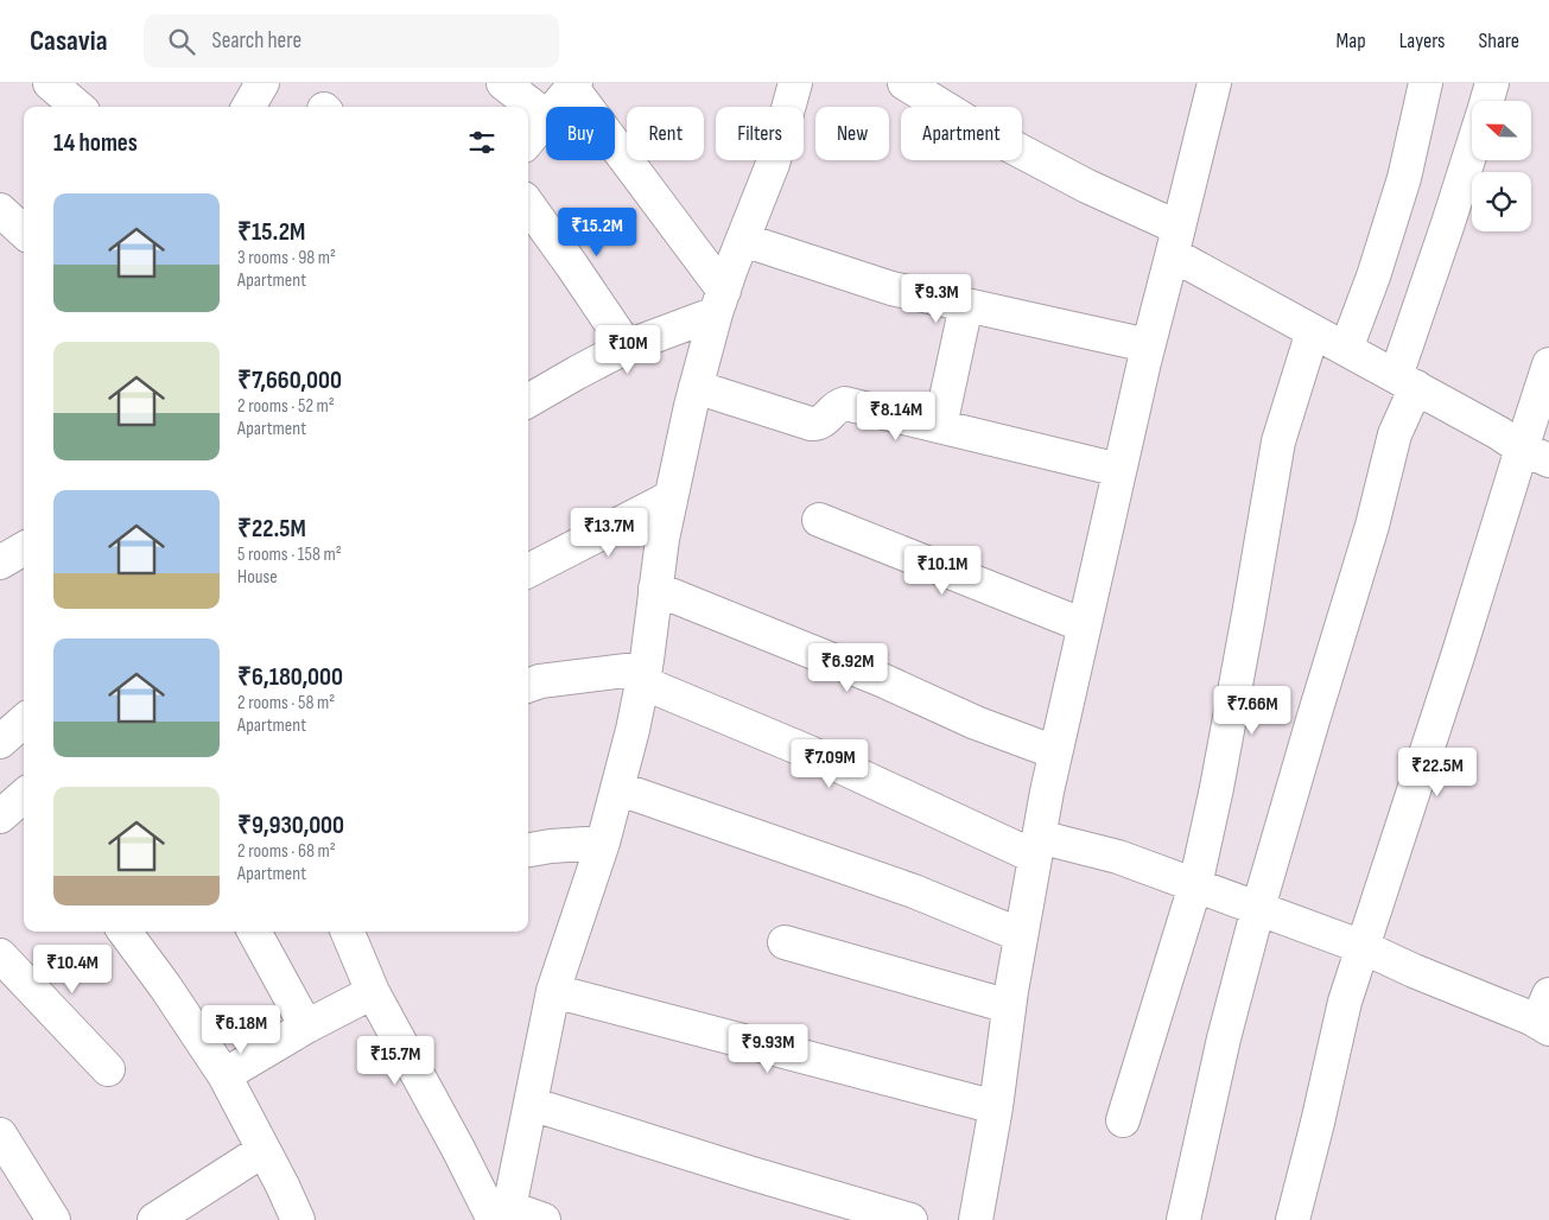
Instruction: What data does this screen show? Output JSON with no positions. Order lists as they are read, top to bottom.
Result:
{
  "north": "left",
  "page": {
    "header": "Casavia",
    "search": "Search here",
    "nav": ["Map", "Layers", "Share"],
    "chip": [
      "Buy",
      "Rent",
      "Filters",
      "New",
      "Apartment"
    ],
    "heading": "14 homes",
    "list": [
      {
        "name": "₹15.2M",
        "note": "3 rooms · 98 m² · Apartment"
      },
      {
        "name": "₹7,660,000",
        "note": "2 rooms · 52 m² · Apartment"
      },
      {
        "name": "₹22.5M",
        "note": "5 rooms · 158 m² · House"
      },
      {
        "name": "₹6,180,000",
        "note": "2 rooms · 58 m² · Apartment"
      },
      {
        "name": "₹9,930,000",
        "note": "2 rooms · 68 m² · Apartment"
      }
    ],
    "price": [
      "₹15.2M",
      "₹9.3M",
      "₹10M",
      "₹8.14M",
      "₹13.7M",
      "₹10.1M",
      "₹6.92M",
      "₹7.66M",
      "₹7.09M",
      "₹22.5M",
      "₹10.4M",
      "₹6.18M",
      "₹9.93M",
      "₹15.7M"
    ]
  }
}
